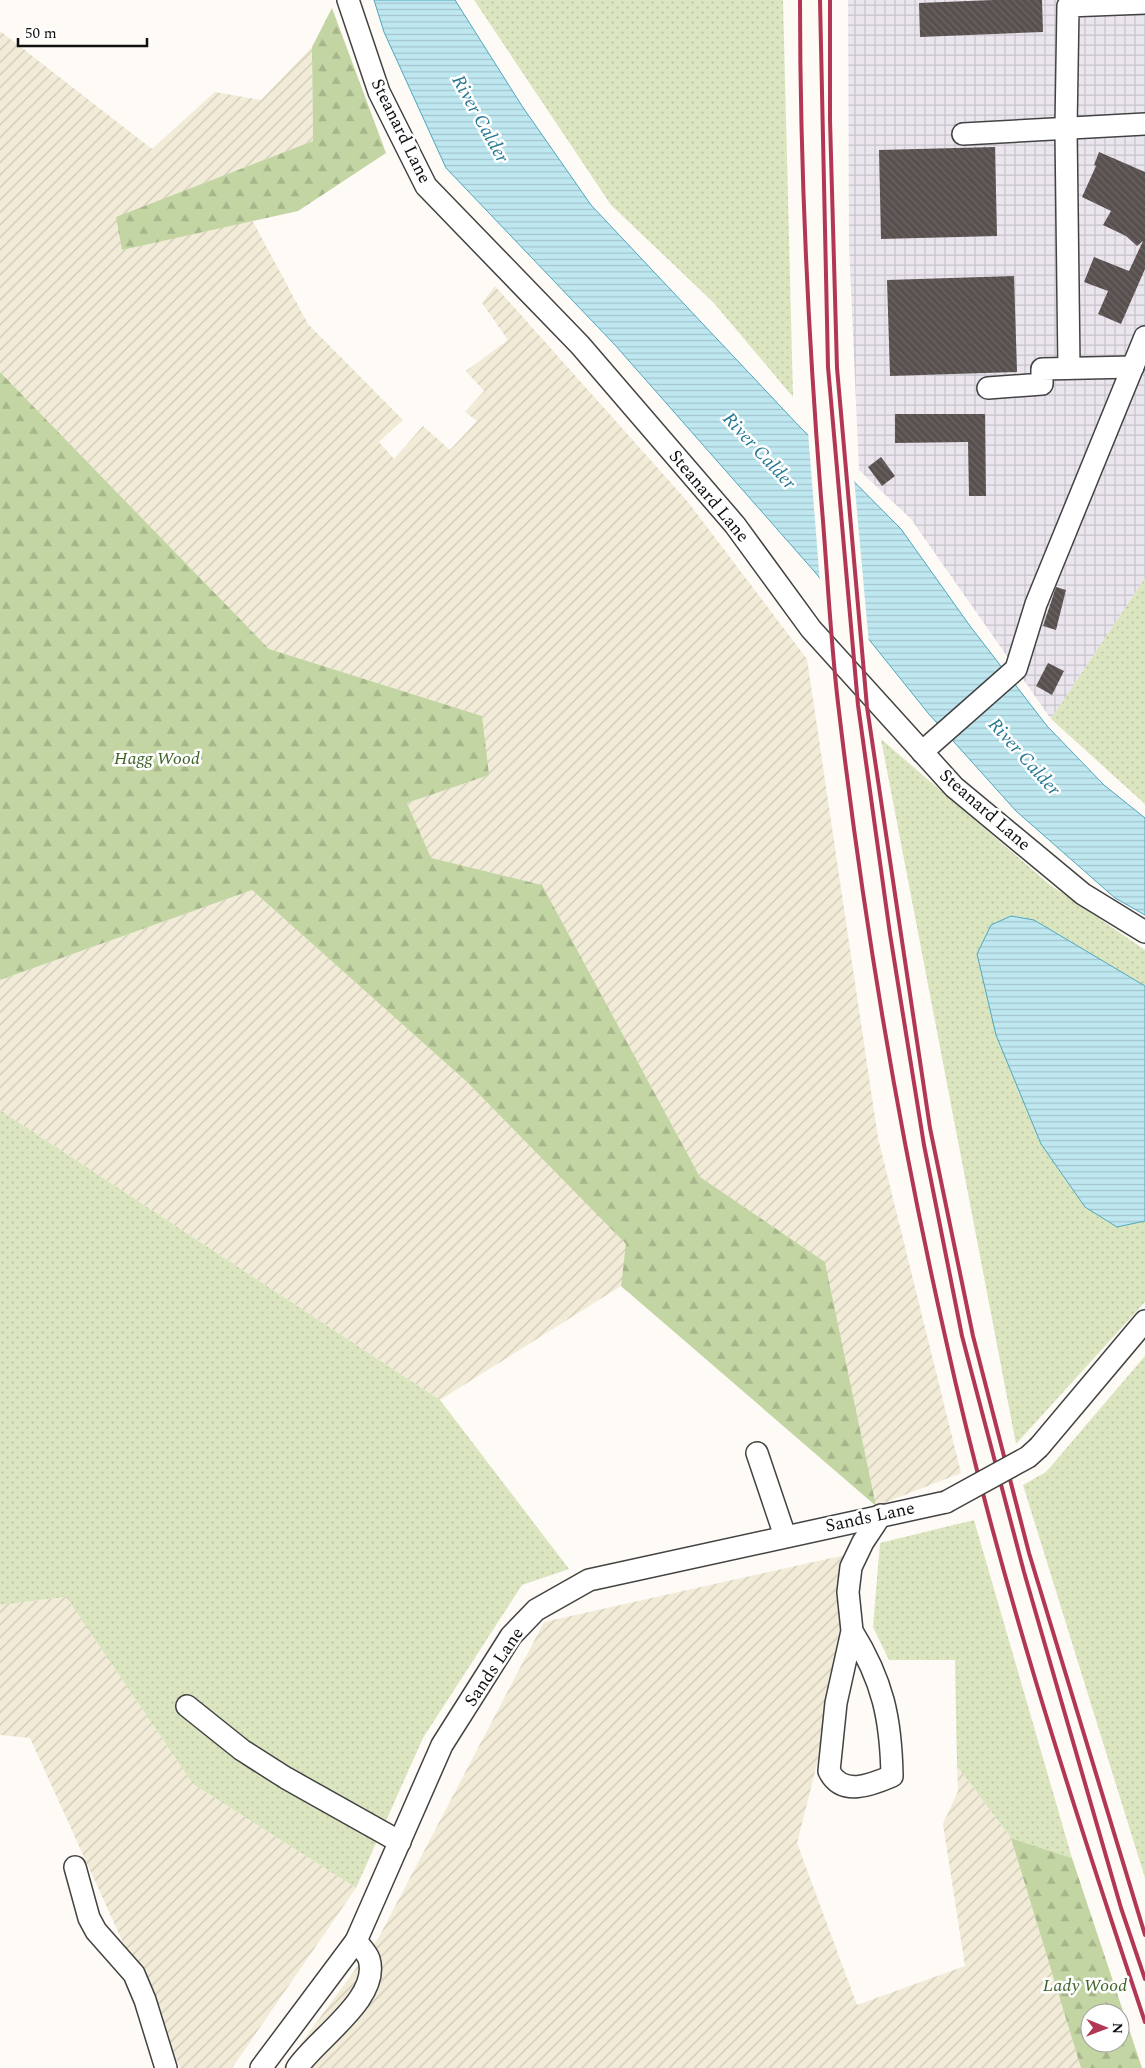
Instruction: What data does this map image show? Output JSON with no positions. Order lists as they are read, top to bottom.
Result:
{
  "streets": {
    "street": ["Steanard Lane", "Sands Lane"]
  },
  "water": ["River Calder"],
  "parks": ["Hagg Wood", "Lady Wood"],
  "scale_bar": "50 m",
  "north": "right"
}
